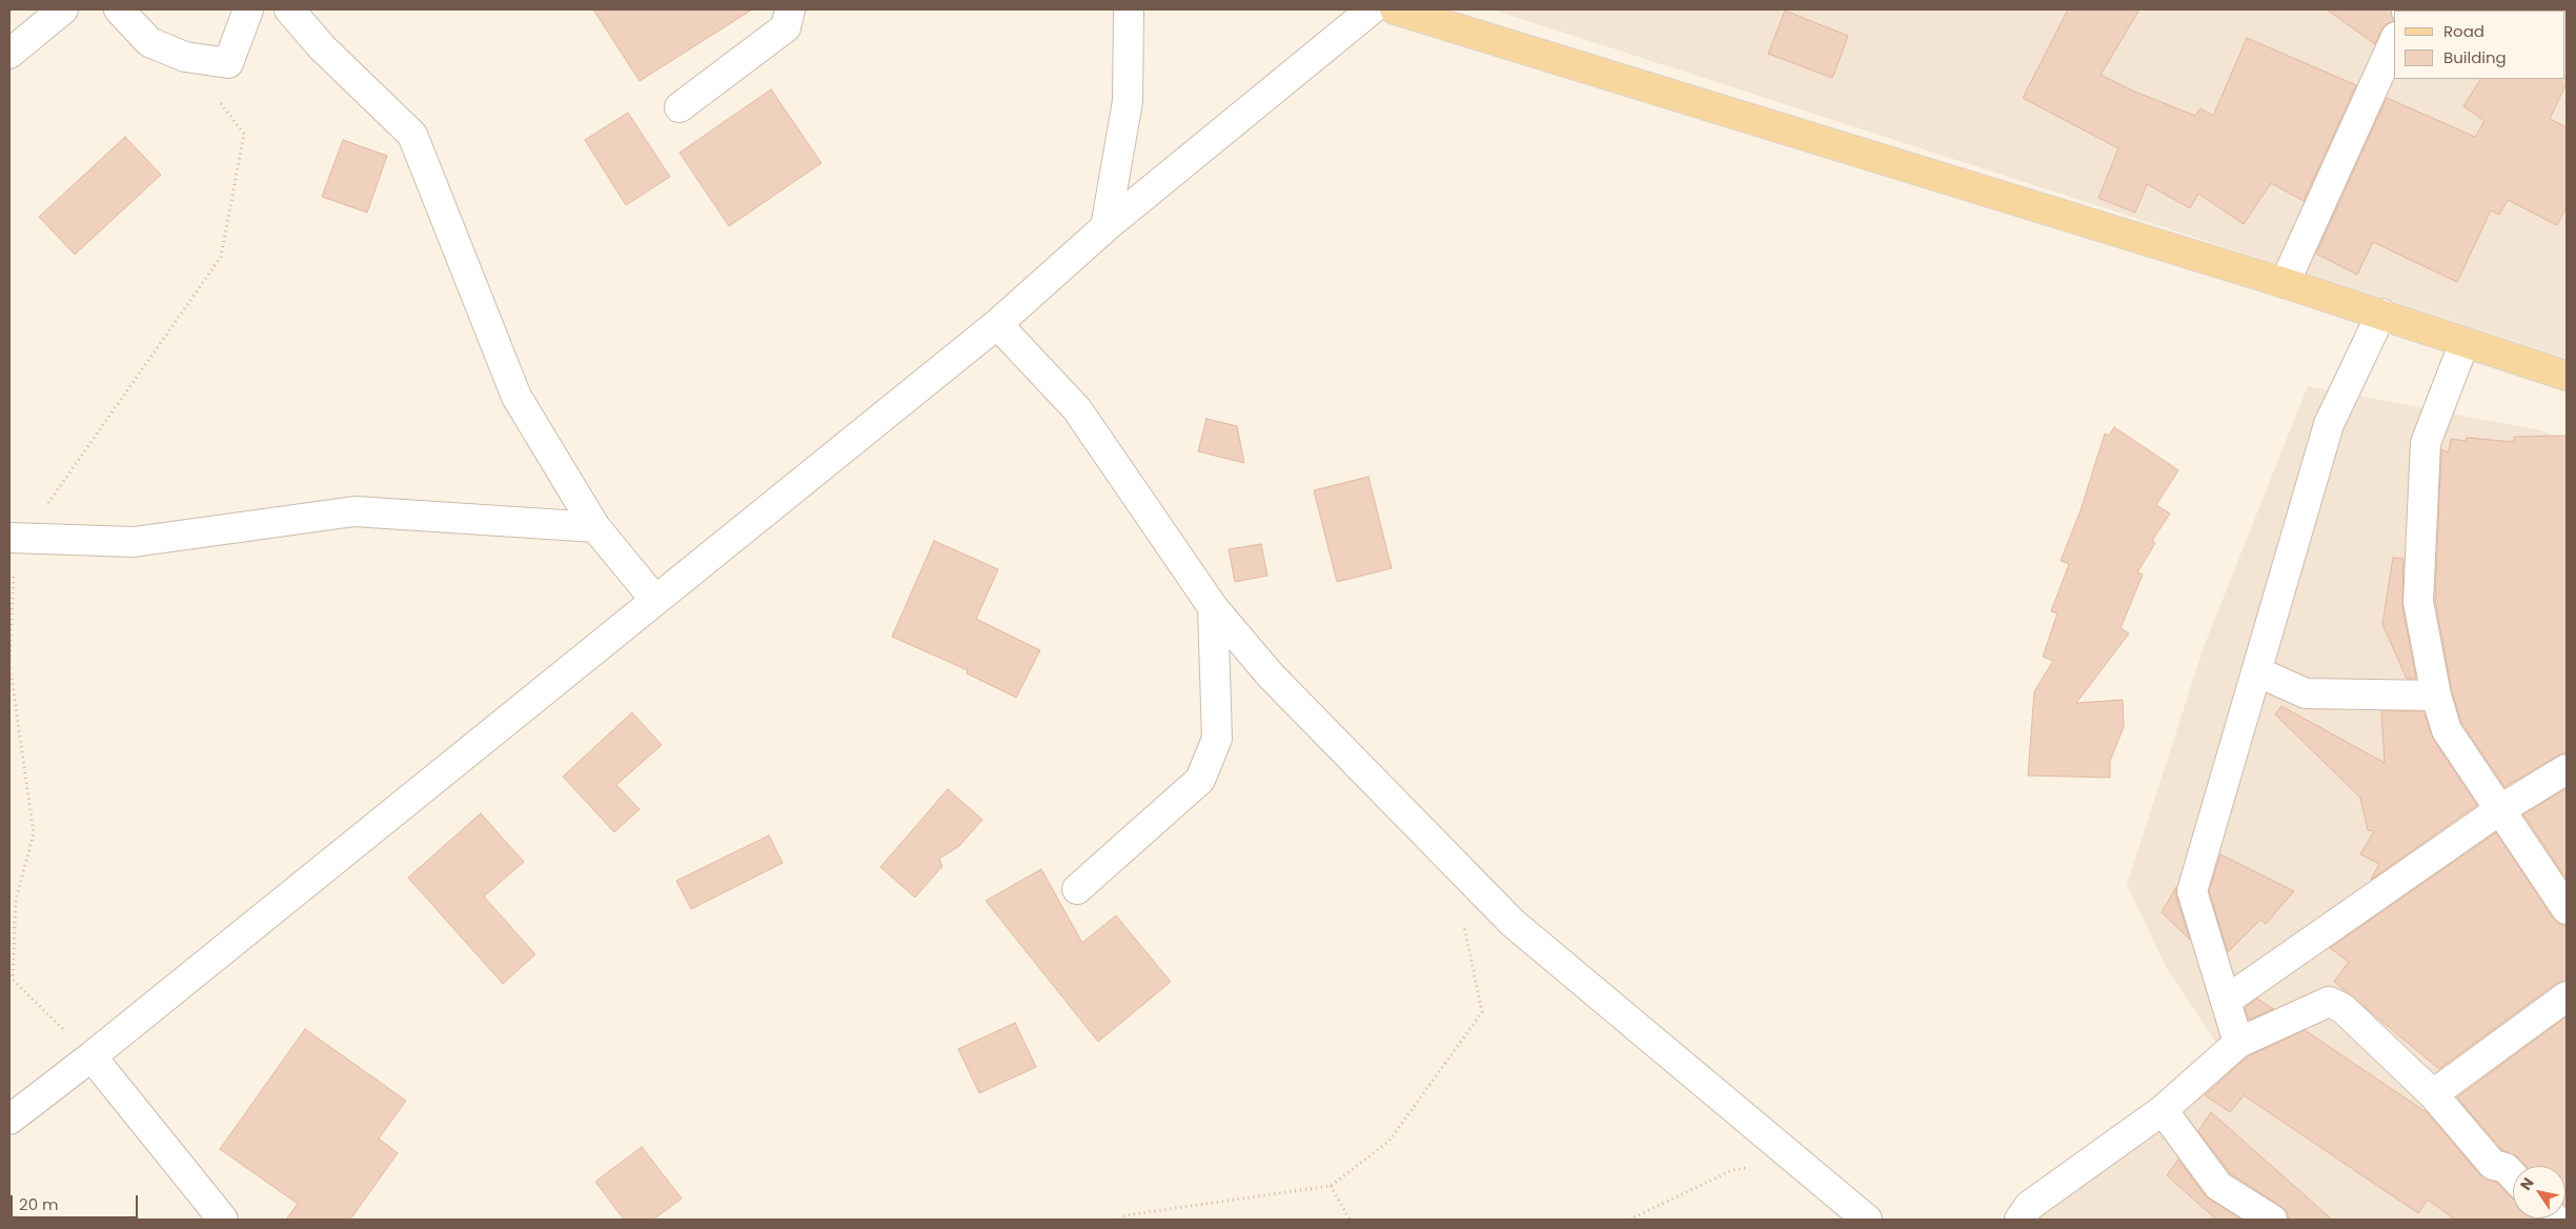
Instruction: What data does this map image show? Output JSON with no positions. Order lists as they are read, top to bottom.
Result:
{
  "legend": ["Road", "Building"],
  "scale_bar": "20 m",
  "north": "top left"
}
